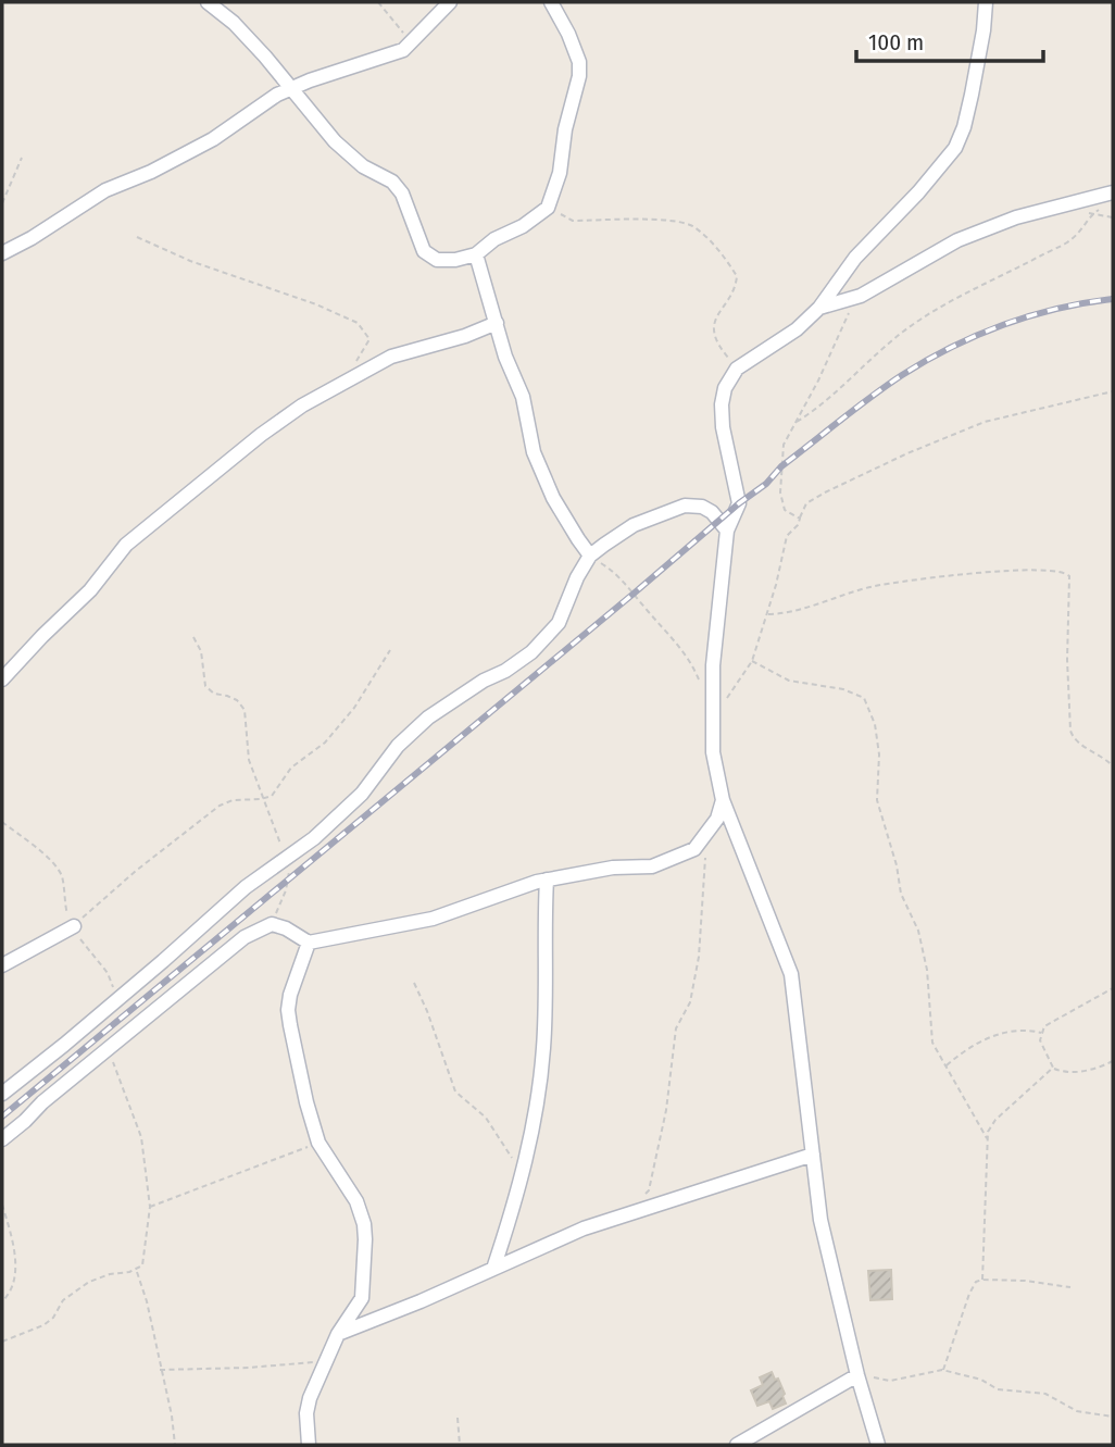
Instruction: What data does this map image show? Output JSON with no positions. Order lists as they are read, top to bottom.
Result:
{
  "scale_bar": "100 m"
}
